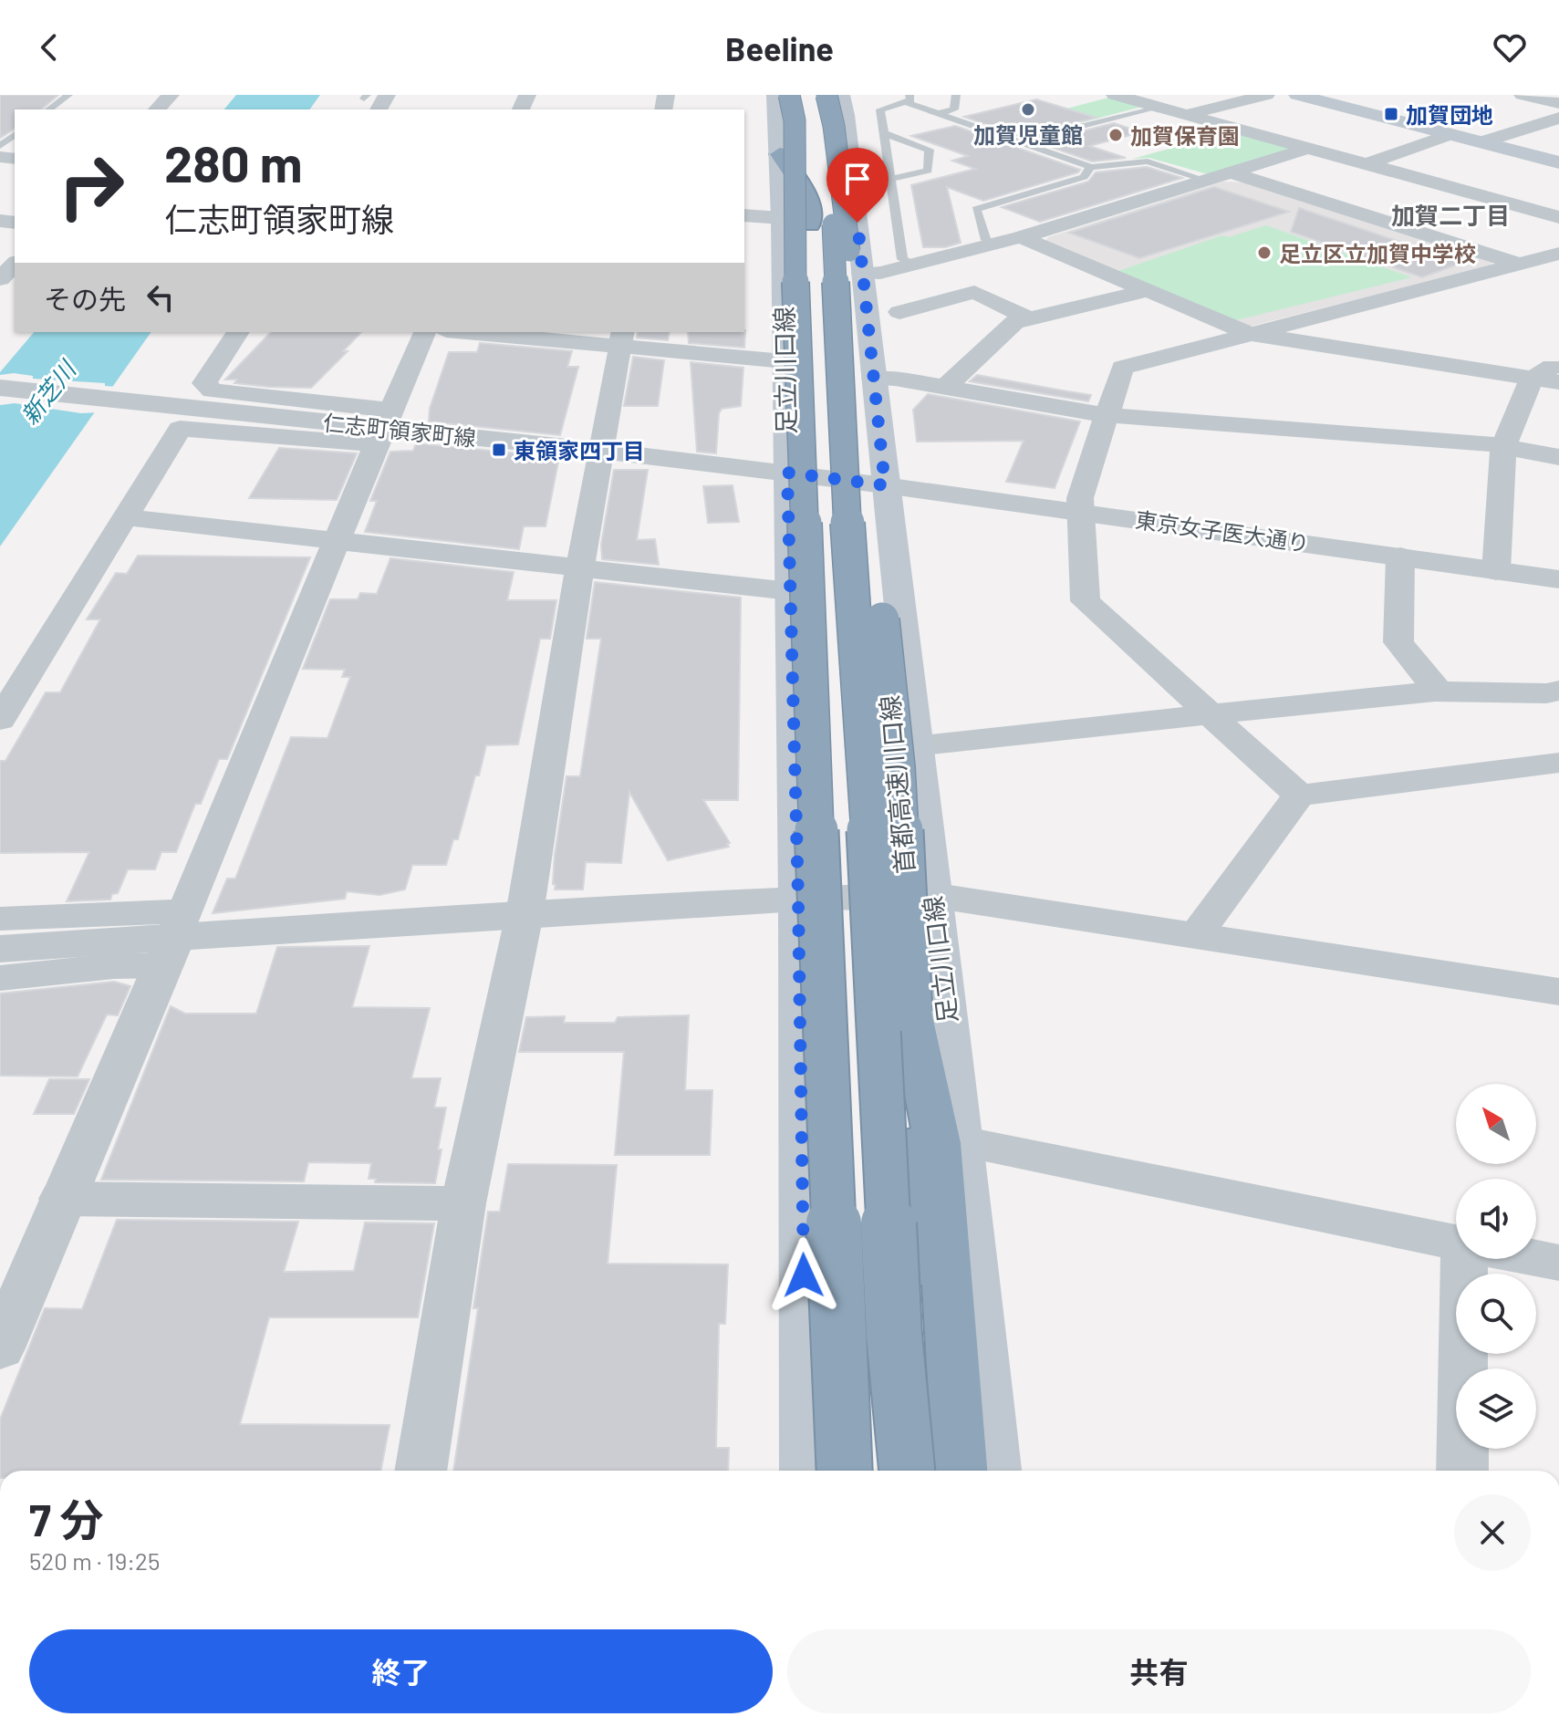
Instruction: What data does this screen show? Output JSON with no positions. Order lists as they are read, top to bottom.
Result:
{
  "streets": {
    "highway": ["首都高速川口線"],
    "main road": ["足立川口線"],
    "street": ["仁志町領家町線", "東京女子医大通り"]
  },
  "crossings": [
    ["足立川口線", "仁志町領家町線"],
    ["足立川口線", "東京女子医大通り"],
    ["仁志町領家町線", "東京女子医大通り"]
  ],
  "districts": ["加賀二丁目"],
  "water": ["新芝川"],
  "places": {
    "other": ["加賀児童館", "加賀保育園", "足立区立加賀中学校"],
    "transit": ["加賀団地", "東領家四丁目"]
  },
  "north": "top left",
  "page": {
    "header": "Beeline",
    "turn": ["280 m", "仁志町領家町線"],
    "then": "その先",
    "heading": ["7 分", "520 m · 19:25"],
    "buttons": ["終了", "共有"]
  }
}
